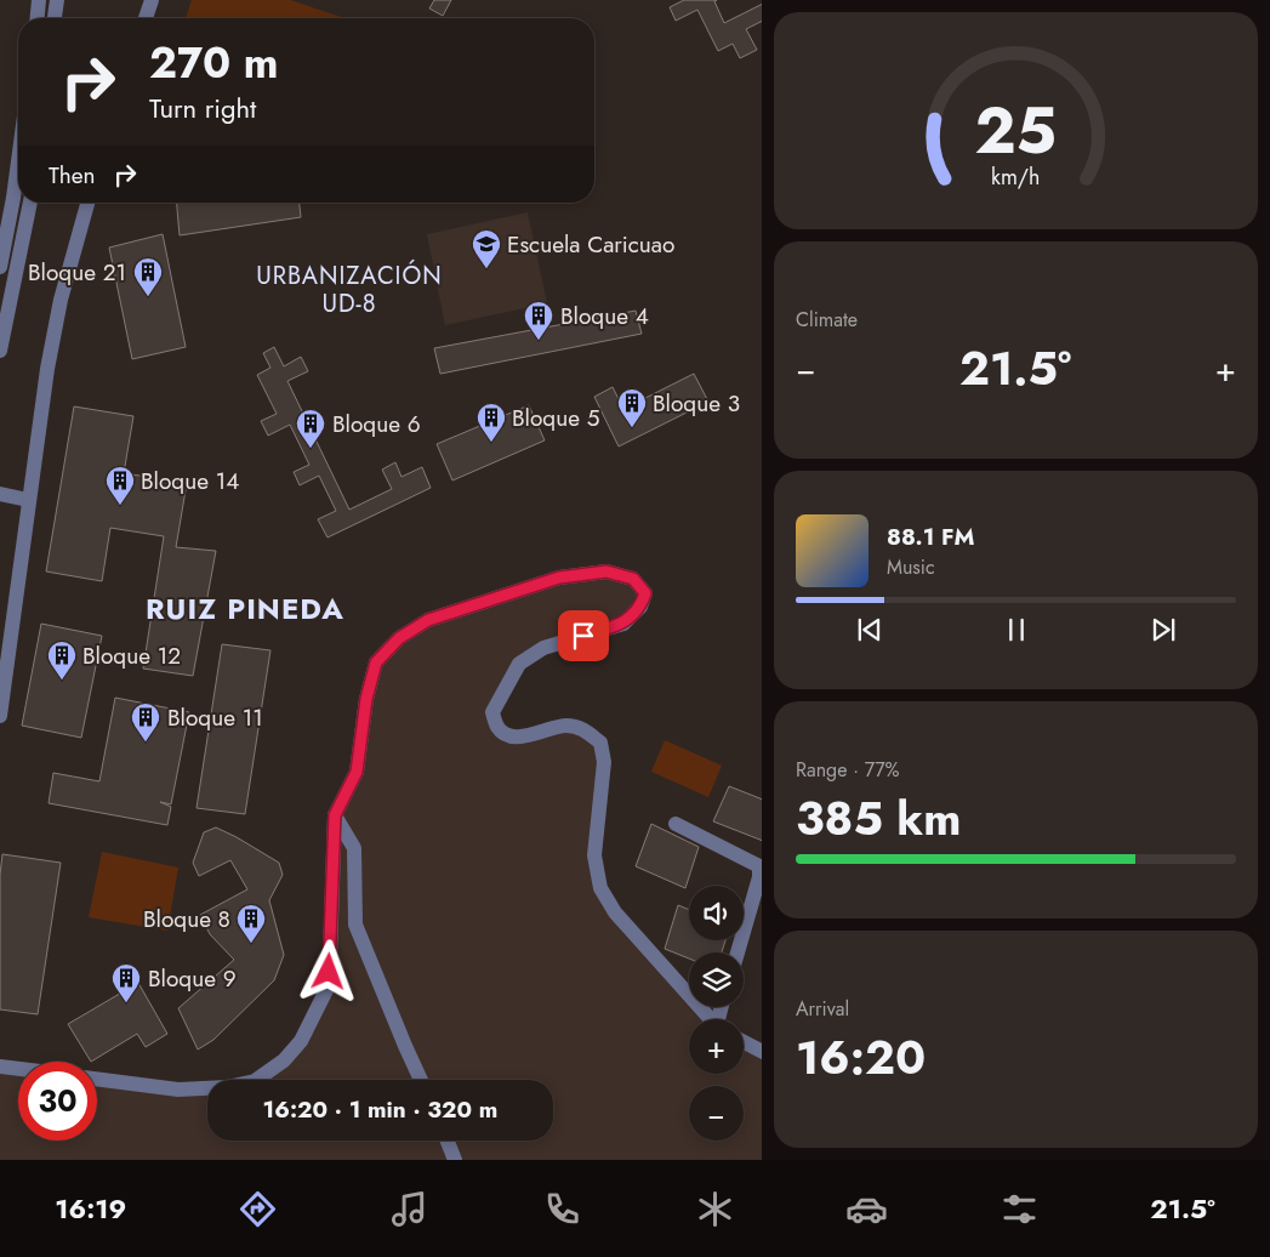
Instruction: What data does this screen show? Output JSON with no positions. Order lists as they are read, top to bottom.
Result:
{
  "districts": ["URBANIZACIÓN UD-8", "RUIZ PINEDA"],
  "places": {
    "school or university": ["Escuela Caricuao"],
    "building": [
      "Bloque 21",
      "Bloque 4",
      "Bloque 3",
      "Bloque 5",
      "Bloque 6",
      "Bloque 14",
      "Bloque 12",
      "Bloque 11",
      "Bloque 8",
      "Bloque 9"
    ]
  },
  "page": {
    "turn": ["270 m", "Turn right"],
    "then": "Then",
    "tile": [
      "Climate",
      ["Range · 77%", "385 km"],
      ["Arrival", "16:20"]
    ],
    "heat": ["−", "21.5°", "+"],
    "song": ["88.1 FM", "Music"],
    "map_buttons": ["+", "−"],
    "limit": "30",
    "trip": "16:20 · 1 min · 320 m",
    "tabs": ["16:19", "21.5°"],
    "gauge": ["25", "km/h"]
  }
}
